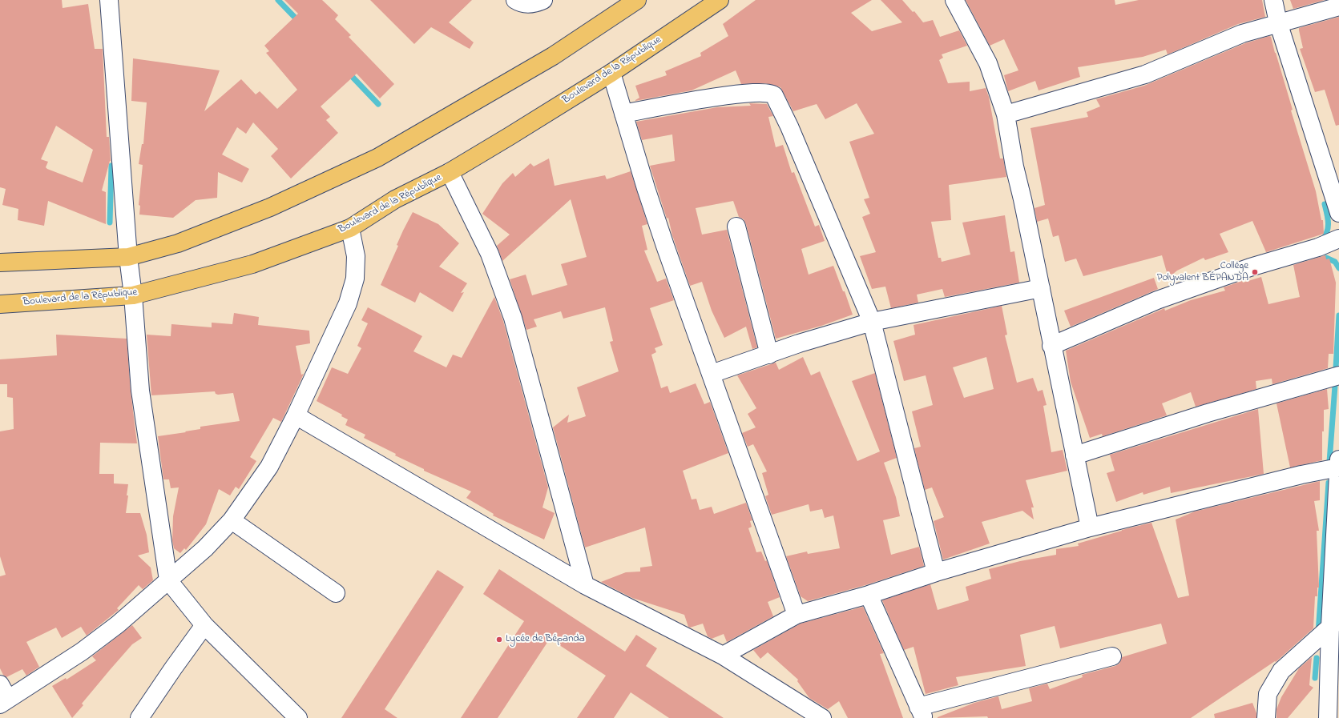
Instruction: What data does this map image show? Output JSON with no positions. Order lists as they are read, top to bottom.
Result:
{
  "streets": {
    "main road": ["Boulevard de la République"]
  },
  "places": ["Collège Polyvalent BÉPANDA", "Lycée de Bépanda"]
}
